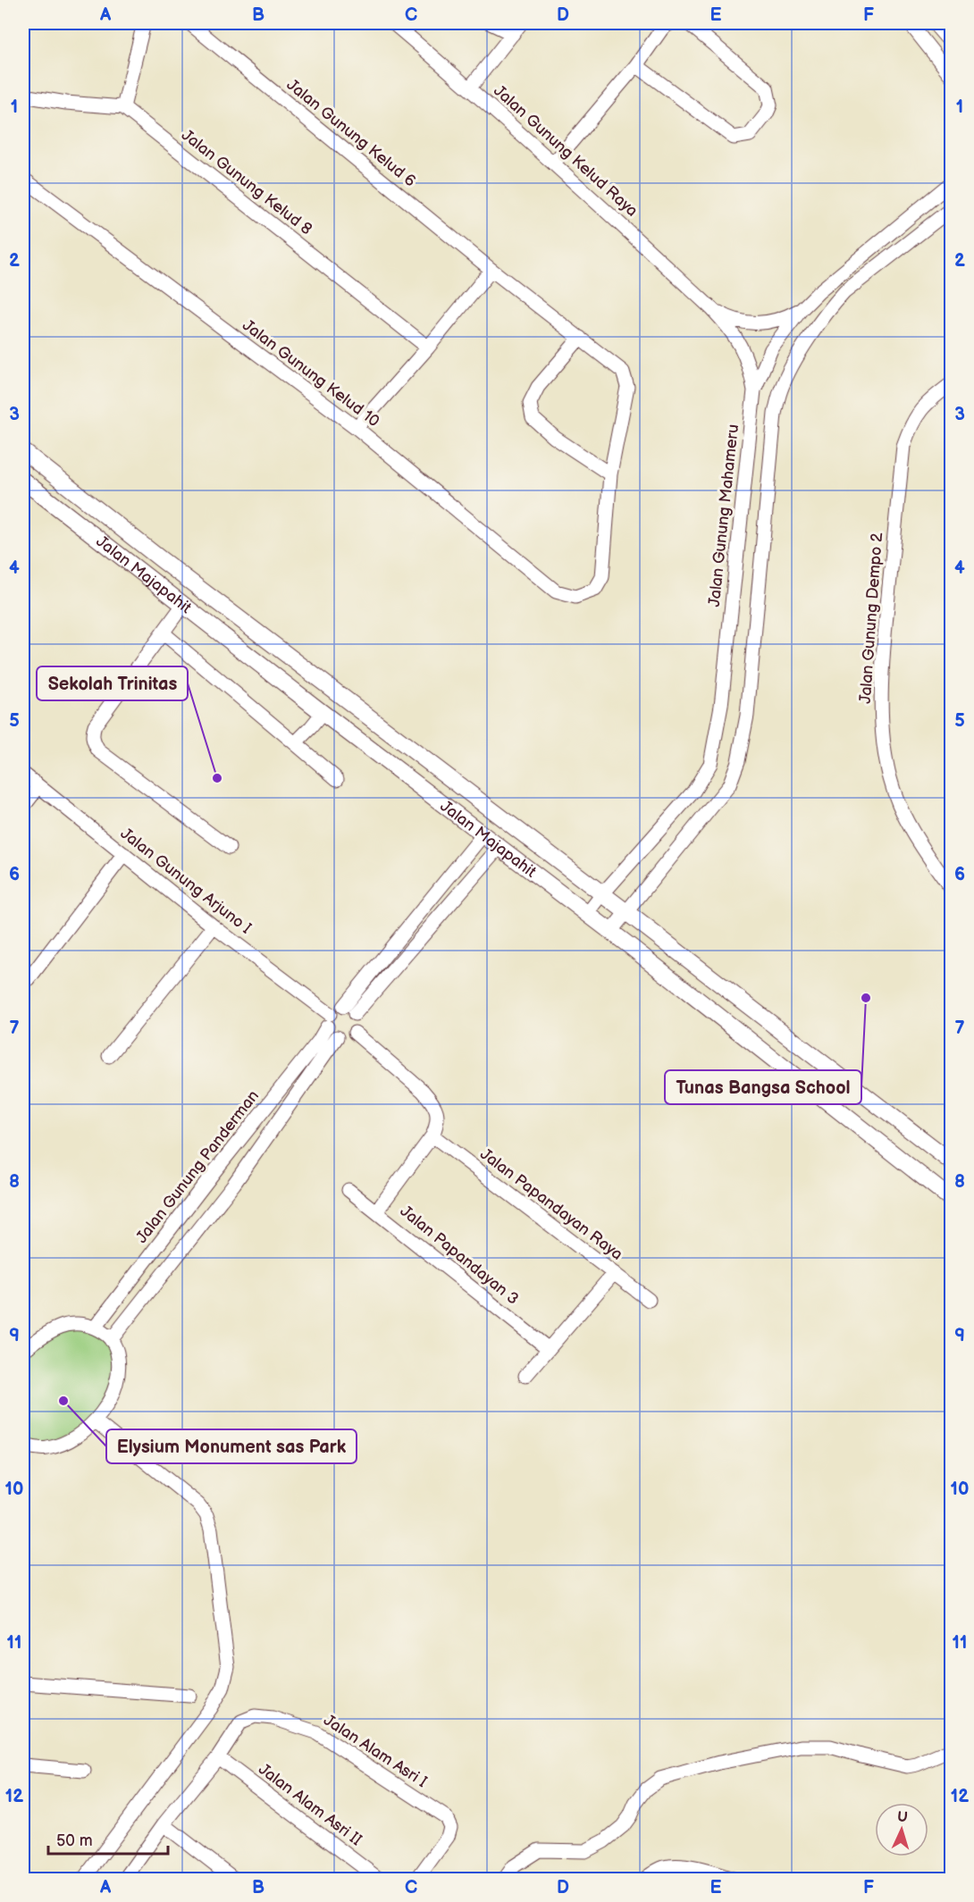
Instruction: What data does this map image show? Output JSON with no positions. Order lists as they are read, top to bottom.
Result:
{
  "streets": {
    "street": [
      "Jalan Gunung Kelud 6",
      "Jalan Gunung Kelud Raya",
      "Jalan Gunung Kelud 8",
      "Jalan Gunung Kelud 10",
      "Jalan Gunung Mahameru",
      "Jalan Majapahit",
      "Jalan Gunung Dempo 2",
      "Jalan Gunung Arjuno I",
      "Jalan Gunung Panderman",
      "Jalan Papandayan Raya",
      "Jalan Papandayan 3",
      "Jalan Alam Asri I",
      "Jalan Alam Asri II"
    ]
  },
  "crossings": [
    ["Jalan Gunung Kelud 6", "Jalan Gunung Kelud 10"],
    ["Jalan Gunung Kelud Raya", "Jalan Gunung Mahameru"],
    ["Jalan Gunung Mahameru", "Jalan Majapahit"],
    ["Jalan Majapahit", "Jalan Gunung Panderman"],
    ["Jalan Gunung Arjuno I", "Jalan Gunung Panderman"],
    ["Jalan Alam Asri I", "Jalan Alam Asri II"]
  ],
  "places": ["Sekolah Trinitas", "Tunas Bangsa School", "Elysium Monument sas Park"],
  "scale_bar": "50 m",
  "north": "top",
  "grid": {
    "columns": [
      "A",
      "B",
      "C",
      "D",
      "E",
      "F"
    ],
    "rows": [
      "1",
      "2",
      "3",
      "4",
      "5",
      "6",
      "7",
      "8",
      "9",
      "10",
      "11",
      "12"
    ]
  }
}
